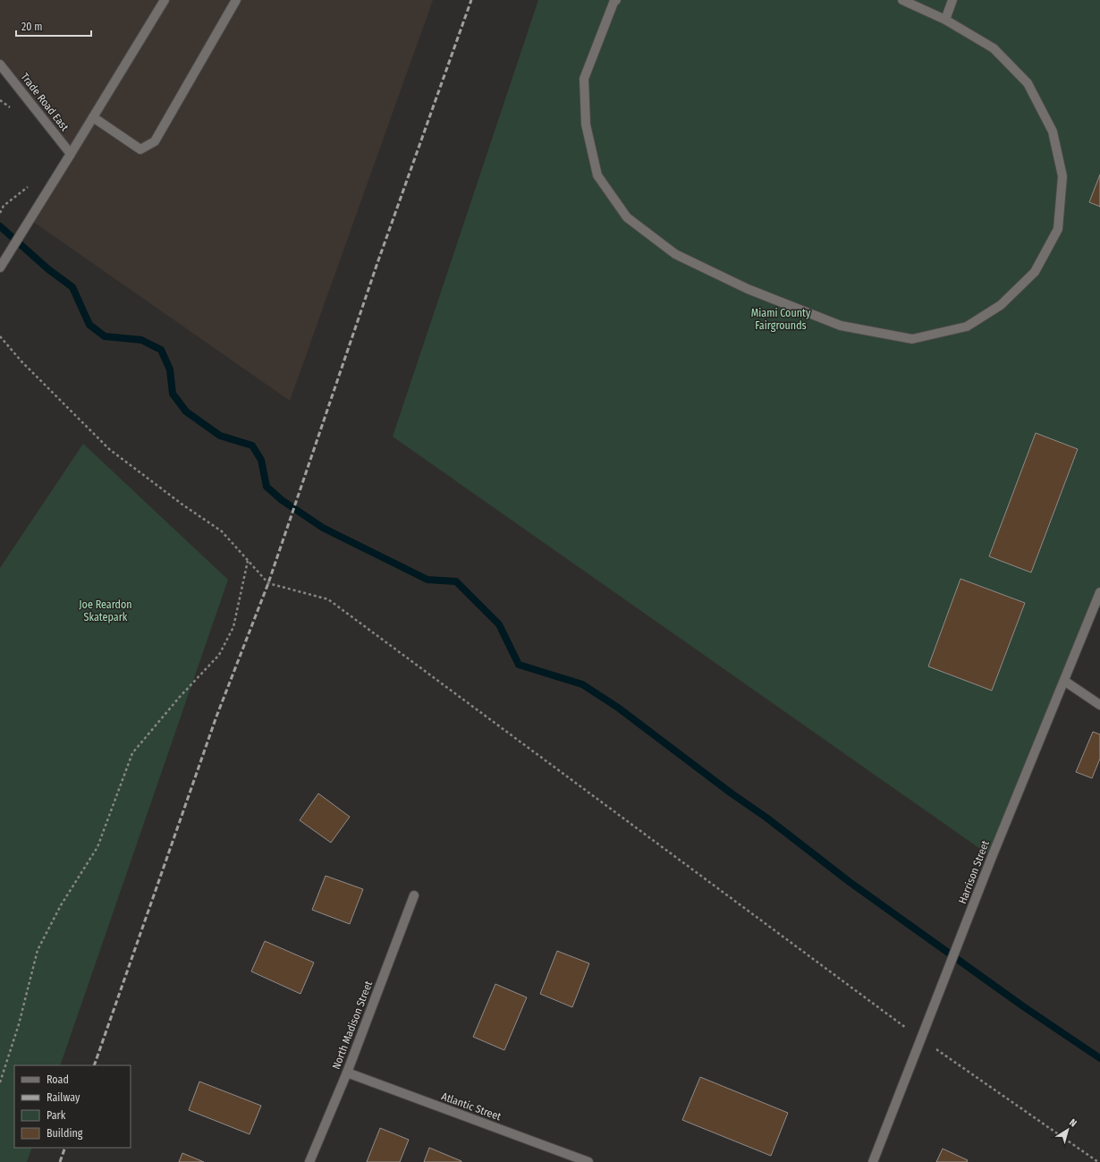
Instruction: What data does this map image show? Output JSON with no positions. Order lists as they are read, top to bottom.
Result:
{
  "streets": {
    "street": [
      "Trade Road East",
      "Harrison Street",
      "North Madison Street",
      "Atlantic Street"
    ]
  },
  "crossings": [
    ["North Madison Street", "Atlantic Street"]
  ],
  "parks": ["Miami County Fairgrounds", "Joe Reardon Skatepark"],
  "legend": [
    "Road",
    "Railway",
    "Park",
    "Building"
  ],
  "scale_bar": "20 m",
  "north": "top right"
}
